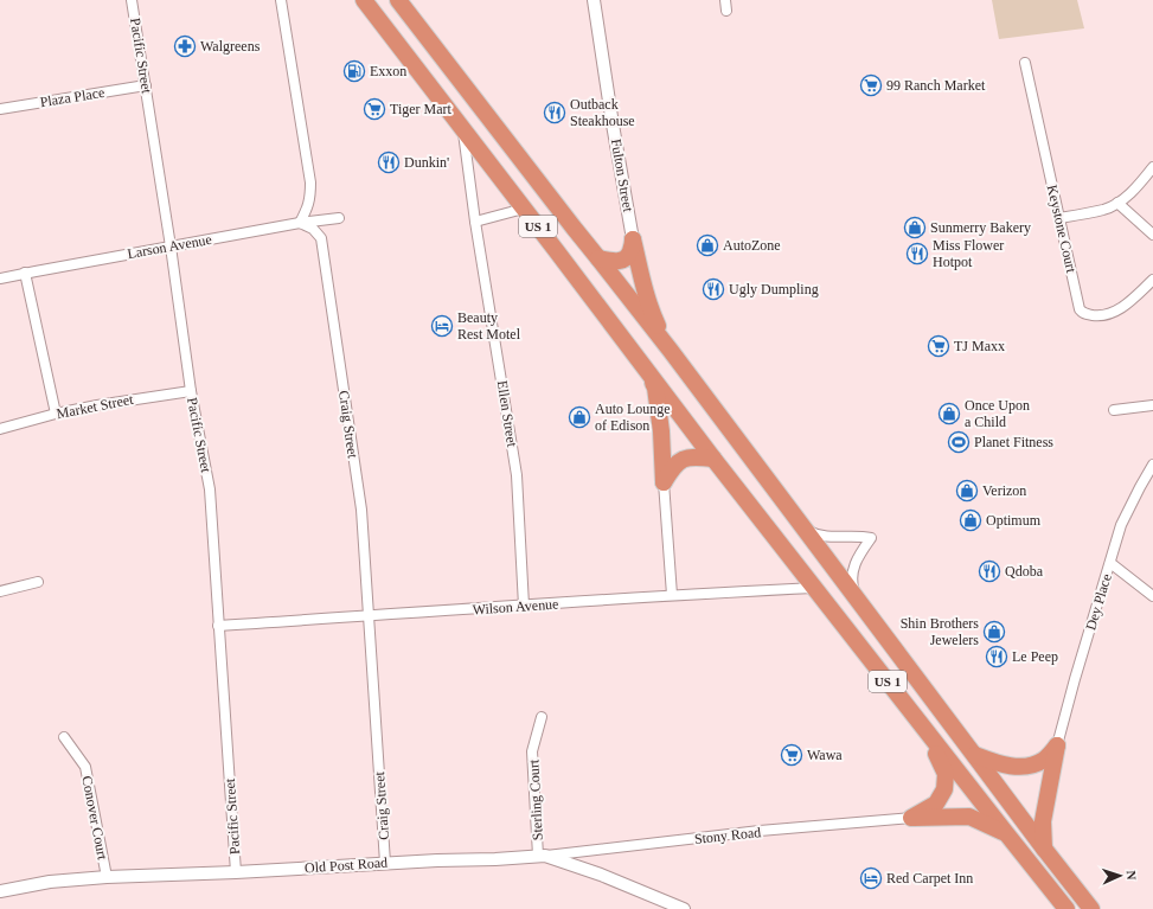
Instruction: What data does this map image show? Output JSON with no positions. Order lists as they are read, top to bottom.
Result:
{
  "streets": {
    "highway": ["US 1"],
    "street": [
      "Pacific Street",
      "Plaza Place",
      "Fulton Street",
      "Keystone Court",
      "Larson Avenue",
      "Market Street",
      "Ellen Street",
      "Craig Street",
      "Dey Place",
      "Wilson Avenue",
      "Sterling Court",
      "Conover Court",
      "Stony Road",
      "Old Post Road"
    ]
  },
  "crossings": [
    ["Pacific Street", "Plaza Place"],
    ["Pacific Street", "Larson Avenue"],
    ["Pacific Street", "Market Street"],
    ["Pacific Street", "Wilson Avenue"],
    ["Pacific Street", "Old Post Road"],
    ["US 1", "Ellen Street"],
    ["US 1", "Wilson Avenue"],
    ["Larson Avenue", "Craig Street"],
    ["Ellen Street", "Wilson Avenue"],
    ["Craig Street", "Wilson Avenue"],
    ["Craig Street", "Old Post Road"],
    ["Sterling Court", "Stony Road"],
    ["Sterling Court", "Old Post Road"],
    ["Conover Court", "Old Post Road"],
    ["Stony Road", "Old Post Road"]
  ],
  "places": {
    "pharmacy": ["Walgreens"],
    "fuel station": ["Exxon"],
    "supermarket": [
      "99 Ranch Market",
      "Tiger Mart",
      "TJ Maxx",
      "Wawa"
    ],
    "restaurant": [
      "Outback Steakhouse",
      "Dunkin'",
      "Miss Flower Hotpot",
      "Ugly Dumpling",
      "Qdoba",
      "Le Peep"
    ],
    "shop": [
      "Sunmerry Bakery",
      "AutoZone",
      "Once Upon a Child",
      "Auto Lounge of Edison",
      "Verizon",
      "Optimum",
      "Shin Brothers Jewelers"
    ],
    "hotel": ["Beauty Rest Motel", "Red Carpet Inn"],
    "sports": ["Planet Fitness"]
  },
  "north": "right"
}
